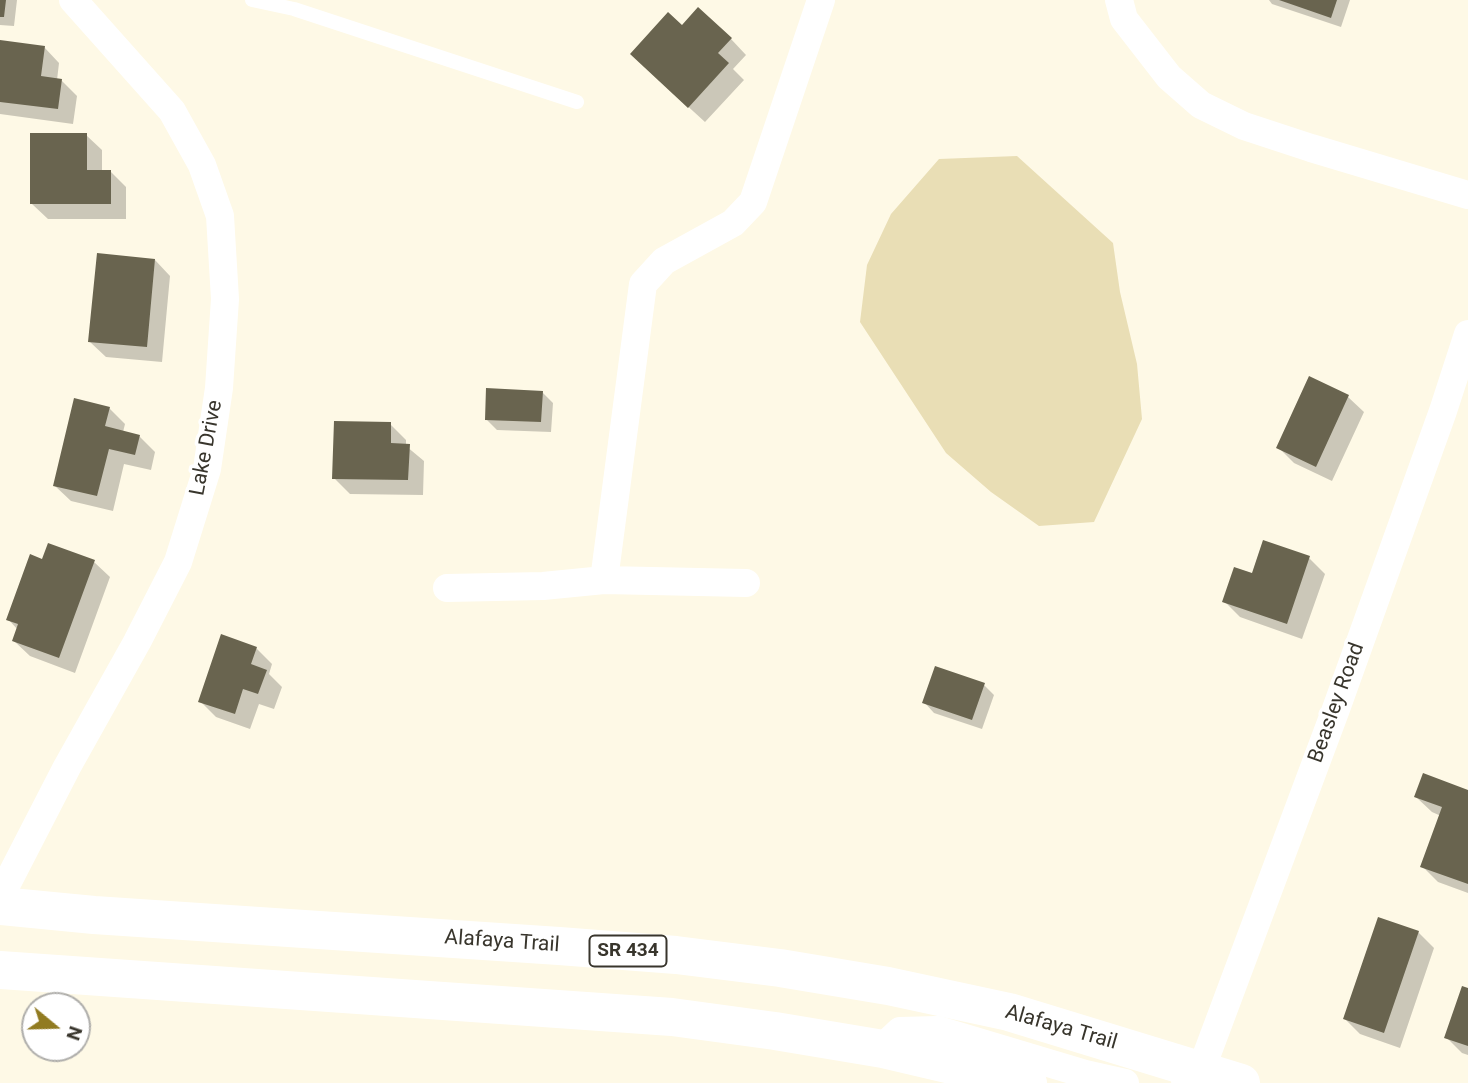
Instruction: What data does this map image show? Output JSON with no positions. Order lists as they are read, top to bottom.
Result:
{
  "streets": {
    "main road": ["Alafaya Trail", "SR 434"],
    "street": ["Lake Drive", "Beasley Road"]
  },
  "crossings": [
    ["Beasley Road", "Alafaya Trail"]
  ],
  "north": "right"
}
